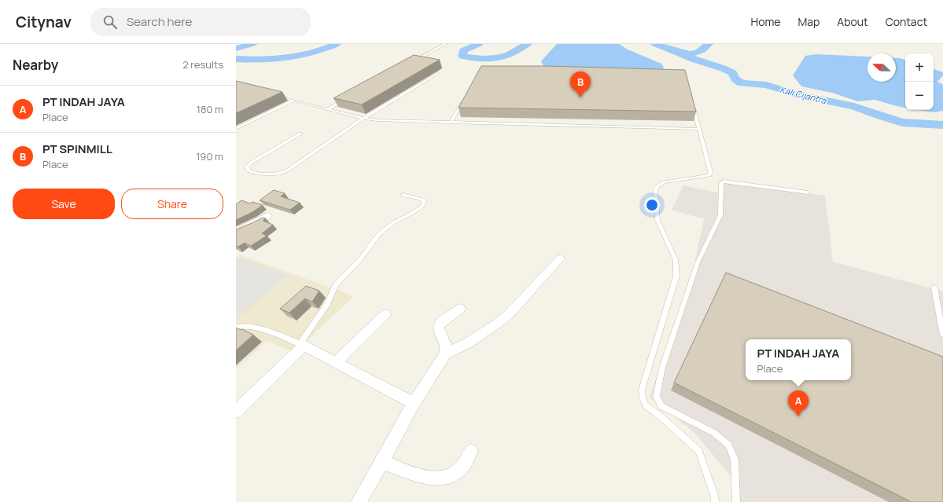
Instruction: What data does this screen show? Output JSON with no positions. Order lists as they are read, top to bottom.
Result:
{
  "water": ["Kali Cijantra"],
  "north": "left",
  "page": {
    "header": "Citynav",
    "search": "Search here",
    "nav": [
      "Home",
      "Map",
      "About",
      "Contact"
    ],
    "heading": ["Nearby", "2 results"],
    "map_buttons": ["+", "−"],
    "pins": ["B", "A"],
    "list": [
      {
        "mark": "A",
        "name": "PT INDAH JAYA",
        "note": "Place",
        "value": "180 m"
      },
      {
        "mark": "B",
        "name": "PT SPINMILL",
        "note": "Place",
        "value": "190 m"
      }
    ],
    "buttons": ["Save", "Share"],
    "popup": ["PT INDAH JAYA", "Place"]
  }
}
